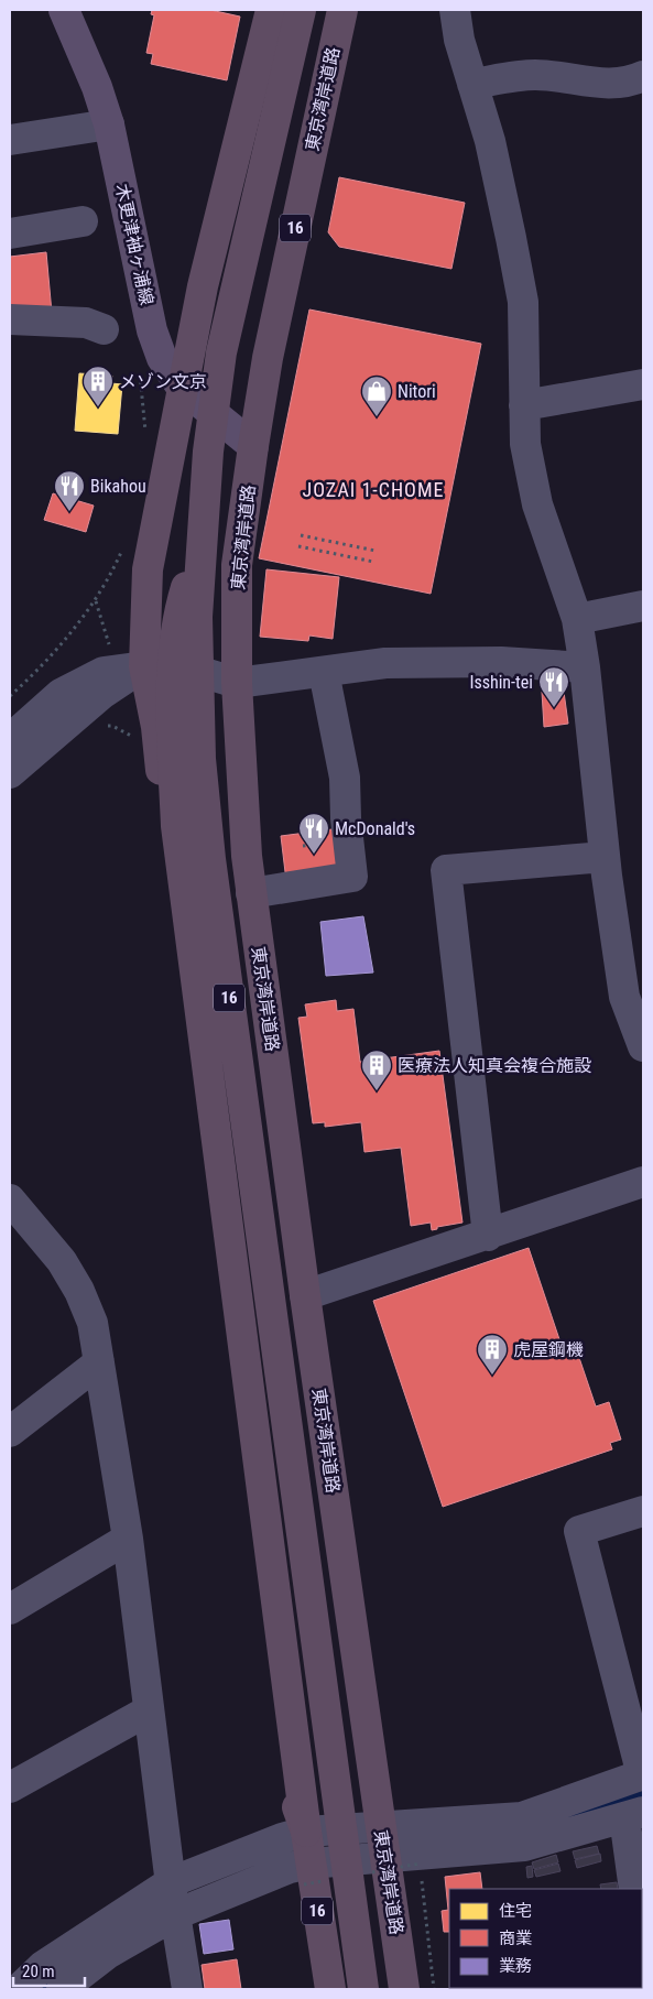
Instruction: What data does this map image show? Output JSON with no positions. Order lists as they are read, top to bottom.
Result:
{
  "streets": {
    "highway": ["東京湾岸道路", "16"],
    "main road": ["木更津袖ヶ浦線"]
  },
  "crossings": [
    ["東京湾岸道路", "16"],
    ["東京湾岸道路", "木更津袖ヶ浦線"],
    ["16", "木更津袖ヶ浦線"]
  ],
  "districts": ["JOZAI 1-CHOME"],
  "places": {
    "building": ["メゾン文京", "医療法人知真会複合施設", "虎屋鋼機"],
    "shop": ["Nitori"],
    "restaurant": ["Bikahou", "Isshin-tei", "McDonald's"]
  },
  "legend": ["住宅", "商業", "業務"],
  "scale_bar": "20 m"
}
